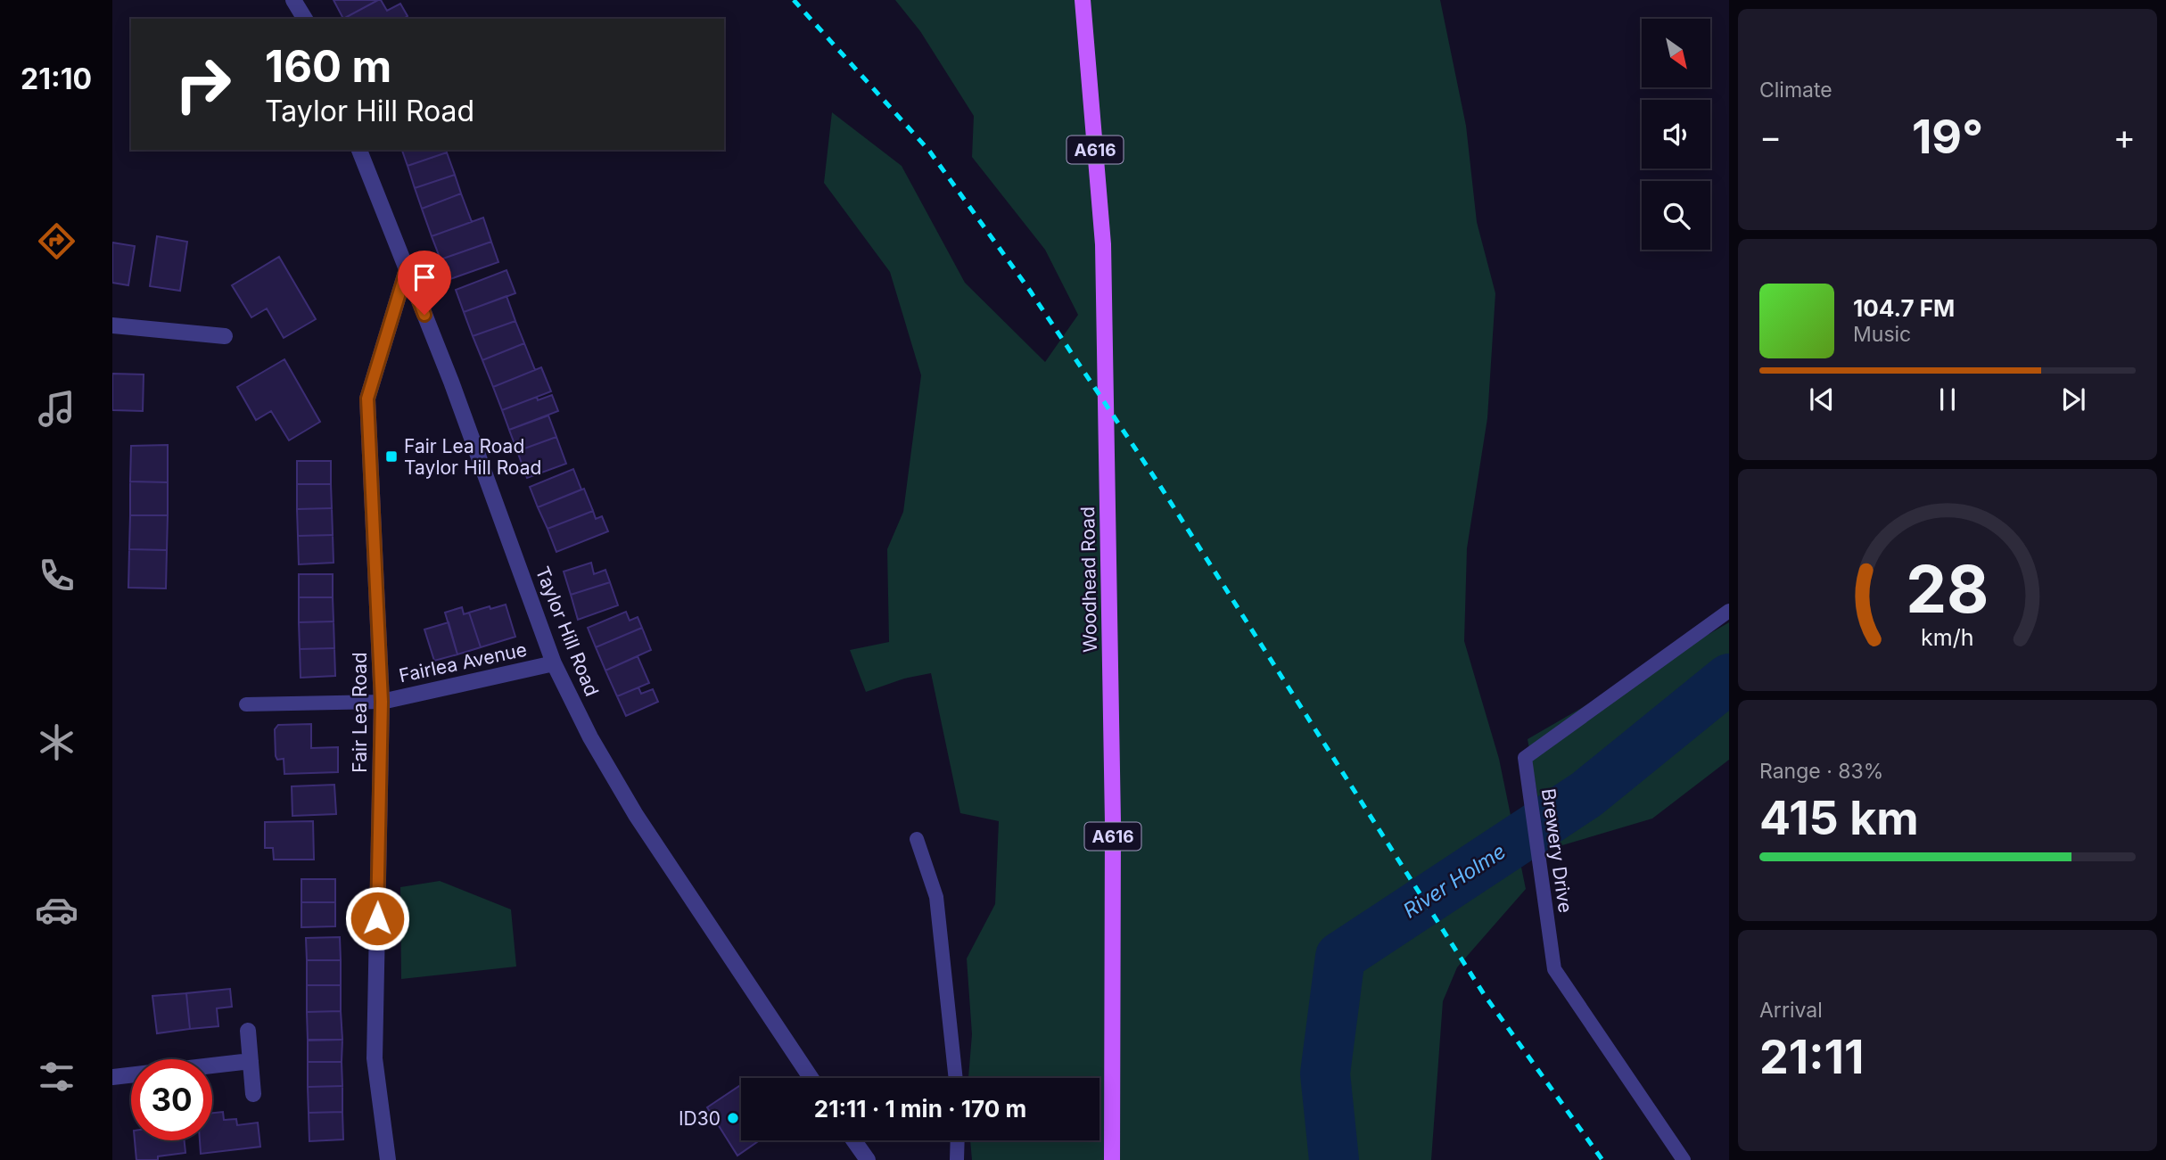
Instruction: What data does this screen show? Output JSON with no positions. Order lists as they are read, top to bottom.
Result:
{
  "streets": {
    "main road": ["A616", "Woodhead Road"],
    "street": ["Taylor Hill Road", "Fairlea Avenue", "Fair Lea Road"],
    "lane": ["Brewery Drive"]
  },
  "crossings": [
    ["Taylor Hill Road", "Fairlea Avenue"],
    ["Taylor Hill Road", "Fair Lea Road"],
    ["Fairlea Avenue", "Fair Lea Road"]
  ],
  "water": ["River Holme"],
  "places": {
    "transit": ["Fair Lea Road Taylor Hill Road"],
    "other": ["ID30"]
  },
  "north": "bottom right",
  "page": {
    "tabs": "21:10",
    "tile": [
      "Climate",
      ["Range · 83%", "415 km"],
      ["Arrival", "21:11"]
    ],
    "turn": ["160 m", "Taylor Hill Road"],
    "heat": ["−", "19°", "+"],
    "song": ["104.7 FM", "Music"],
    "limit": "30",
    "trip": "21:11 · 1 min · 170 m",
    "gauge": ["28", "km/h"]
  }
}
